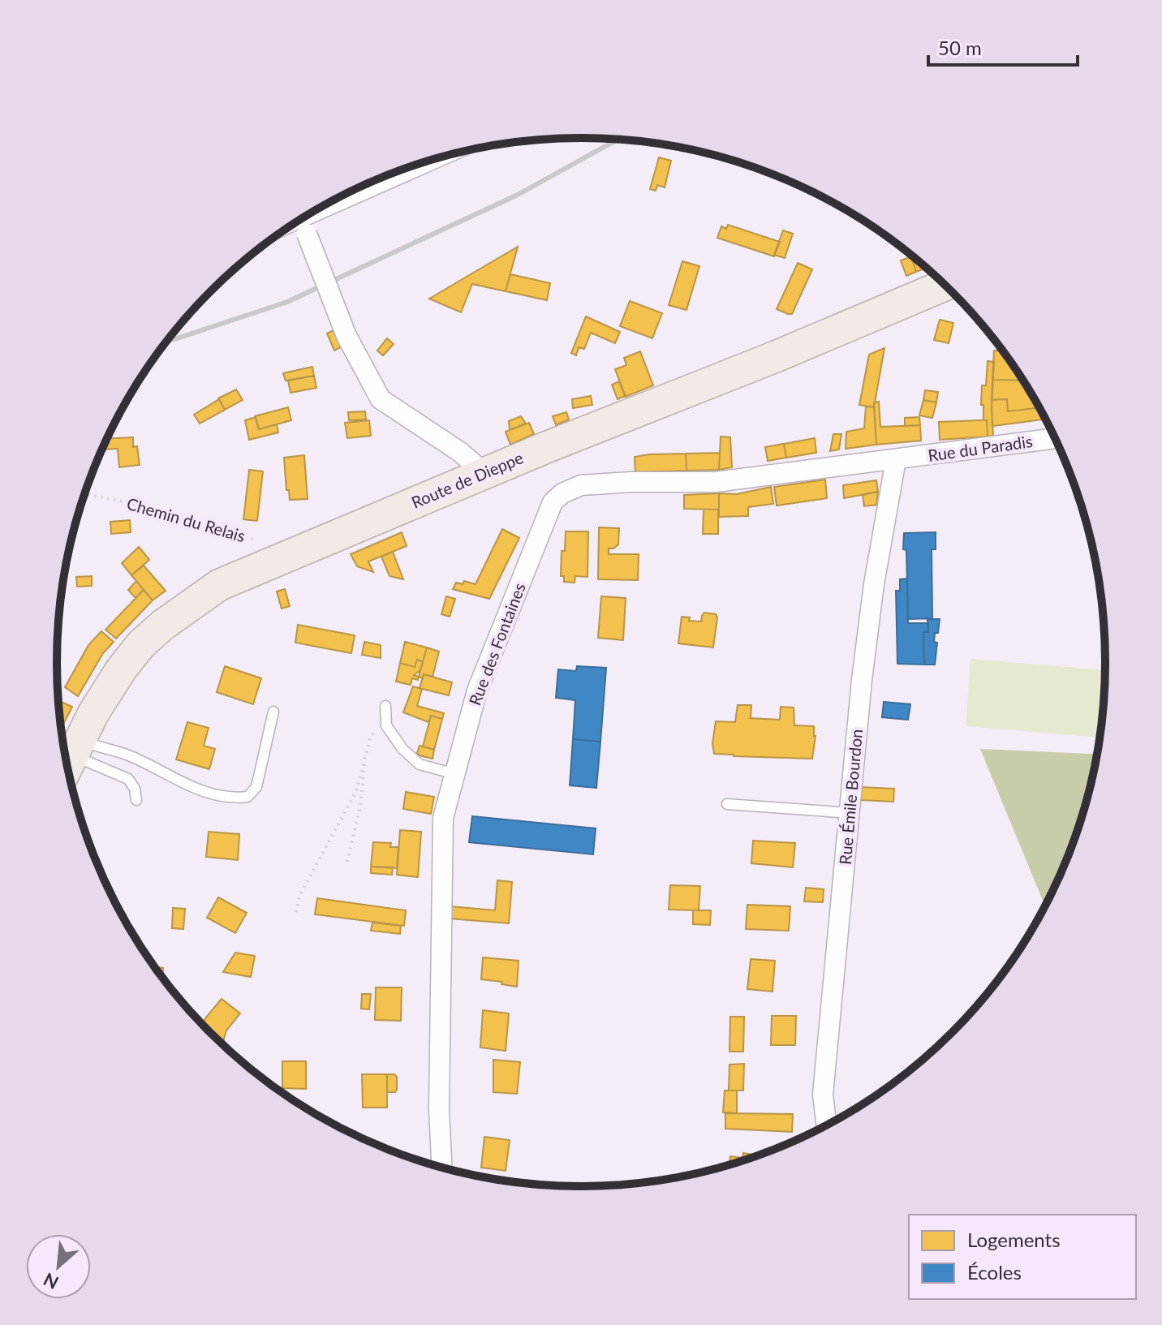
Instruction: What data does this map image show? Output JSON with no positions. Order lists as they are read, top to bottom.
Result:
{
  "streets": {
    "main road": ["Route de Dieppe"],
    "street": ["Rue du Paradis", "Rue des Fontaines", "Rue Émile Bourdon"],
    "path": ["Chemin du Relais"]
  },
  "crossings": [
    ["Rue du Paradis", "Rue des Fontaines"],
    ["Rue du Paradis", "Rue Émile Bourdon"],
    ["Rue des Fontaines", "Rue Émile Bourdon"]
  ],
  "legend": ["Logements", "Écoles"],
  "scale_bar": "50 m",
  "north": "bottom left"
}
